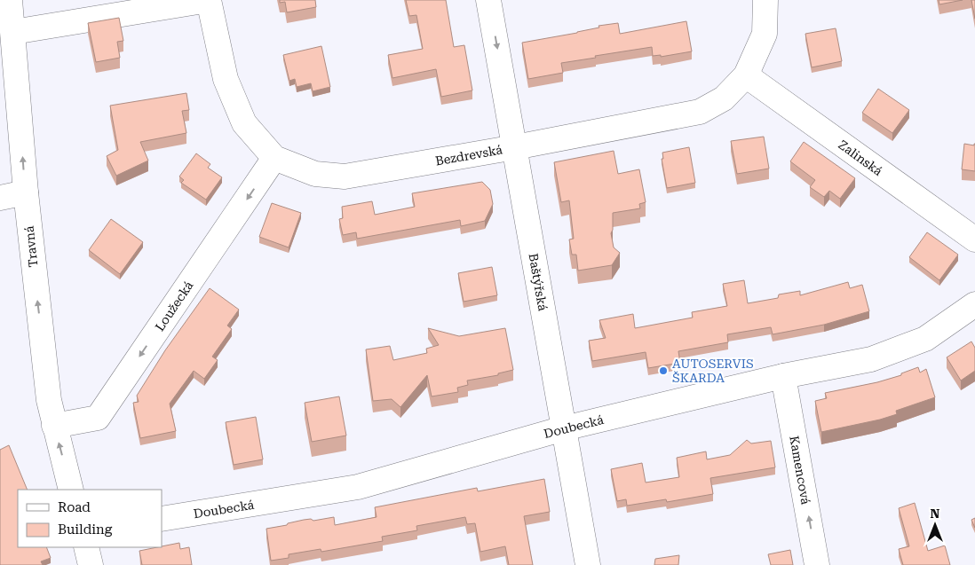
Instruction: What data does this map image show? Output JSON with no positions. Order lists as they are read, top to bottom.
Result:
{
  "streets": {
    "street": [
      "Bezdrevská",
      "Zalinská",
      "Travná",
      "Baštýřská",
      "Loužecká",
      "Doubecká",
      "Kamencová"
    ]
  },
  "crossings": [
    ["Bezdrevská", "Zalinská"],
    ["Bezdrevská", "Baštýřská"],
    ["Bezdrevská", "Loužecká"],
    ["Travná", "Loužecká"],
    ["Baštýřská", "Doubecká"],
    ["Doubecká", "Kamencová"]
  ],
  "one_way": ["Travná", "Loužecká", "Kamencová"],
  "places": ["AUTOSERVIS ŠKARDA"],
  "legend": ["Road", "Building"],
  "north": "top"
}
